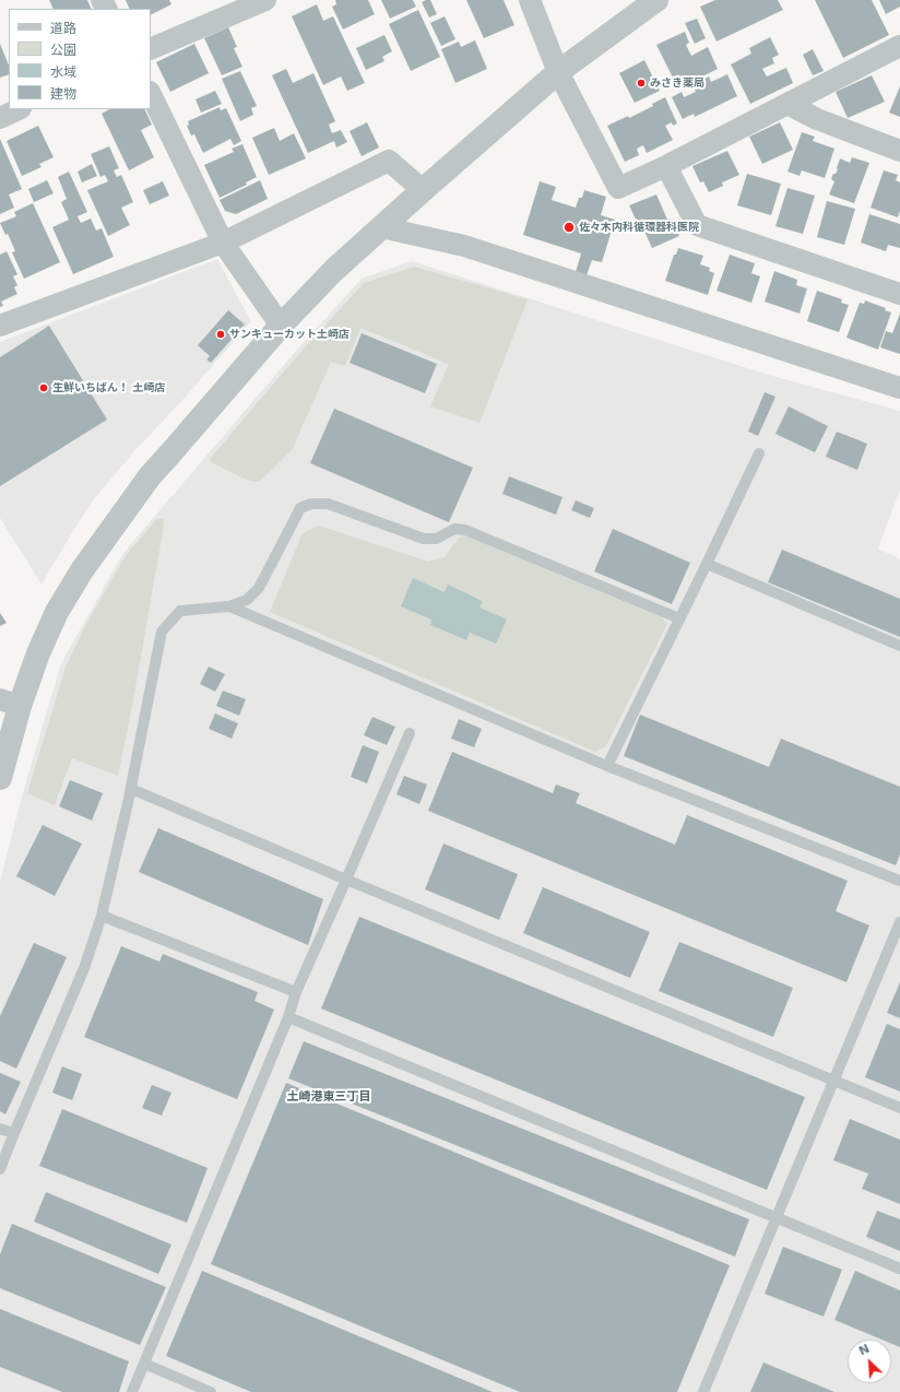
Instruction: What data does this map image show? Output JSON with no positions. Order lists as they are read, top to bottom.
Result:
{
  "districts": ["土崎港東三丁目"],
  "places": [
    "みさき薬局",
    "佐々木内科循環器科医院",
    "サンキューカット土崎店",
    "生鮮いちばん！ 土崎店"
  ],
  "legend": [
    "道路",
    "公園",
    "水域",
    "建物"
  ],
  "north": "top left"
}
